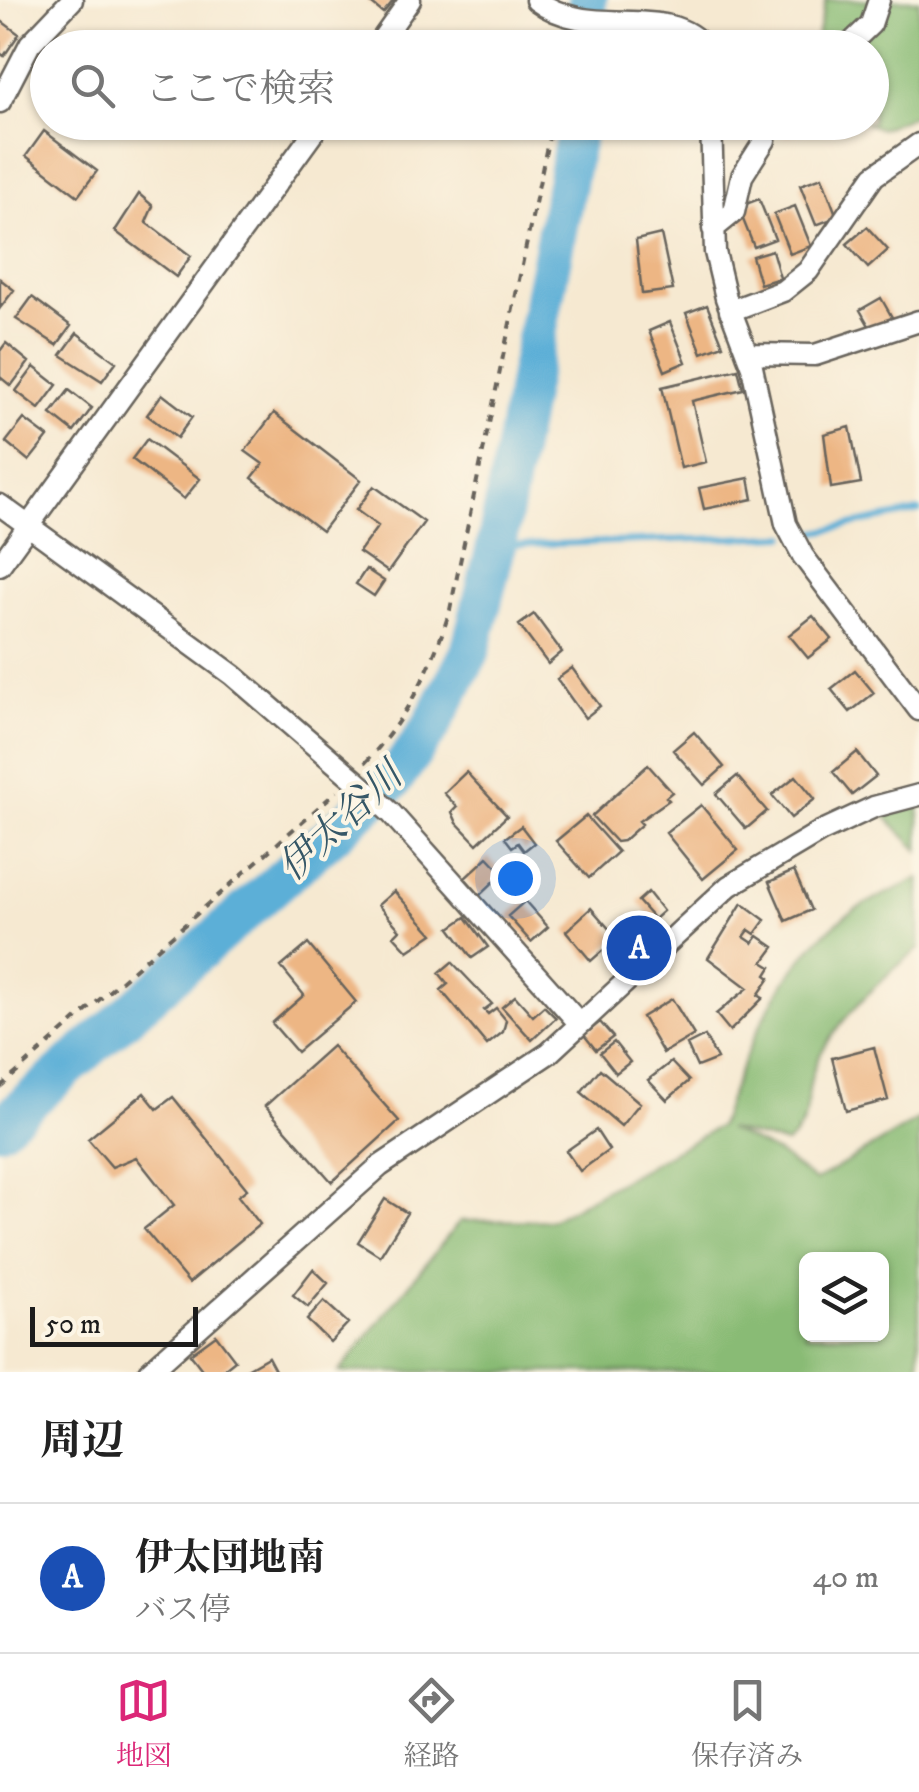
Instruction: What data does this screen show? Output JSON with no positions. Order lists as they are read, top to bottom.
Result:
{
  "water": ["伊太谷川"],
  "scale_bar": "50 m",
  "page": {
    "search": "ここで検索",
    "pins": "A",
    "scale": "50 m",
    "heading": "周辺",
    "list": [
      {
        "mark": "A",
        "name": "伊太団地南",
        "note": "バス停",
        "value": "40 m"
      }
    ],
    "nav": ["地図", "経路", "保存済み"]
  }
}
